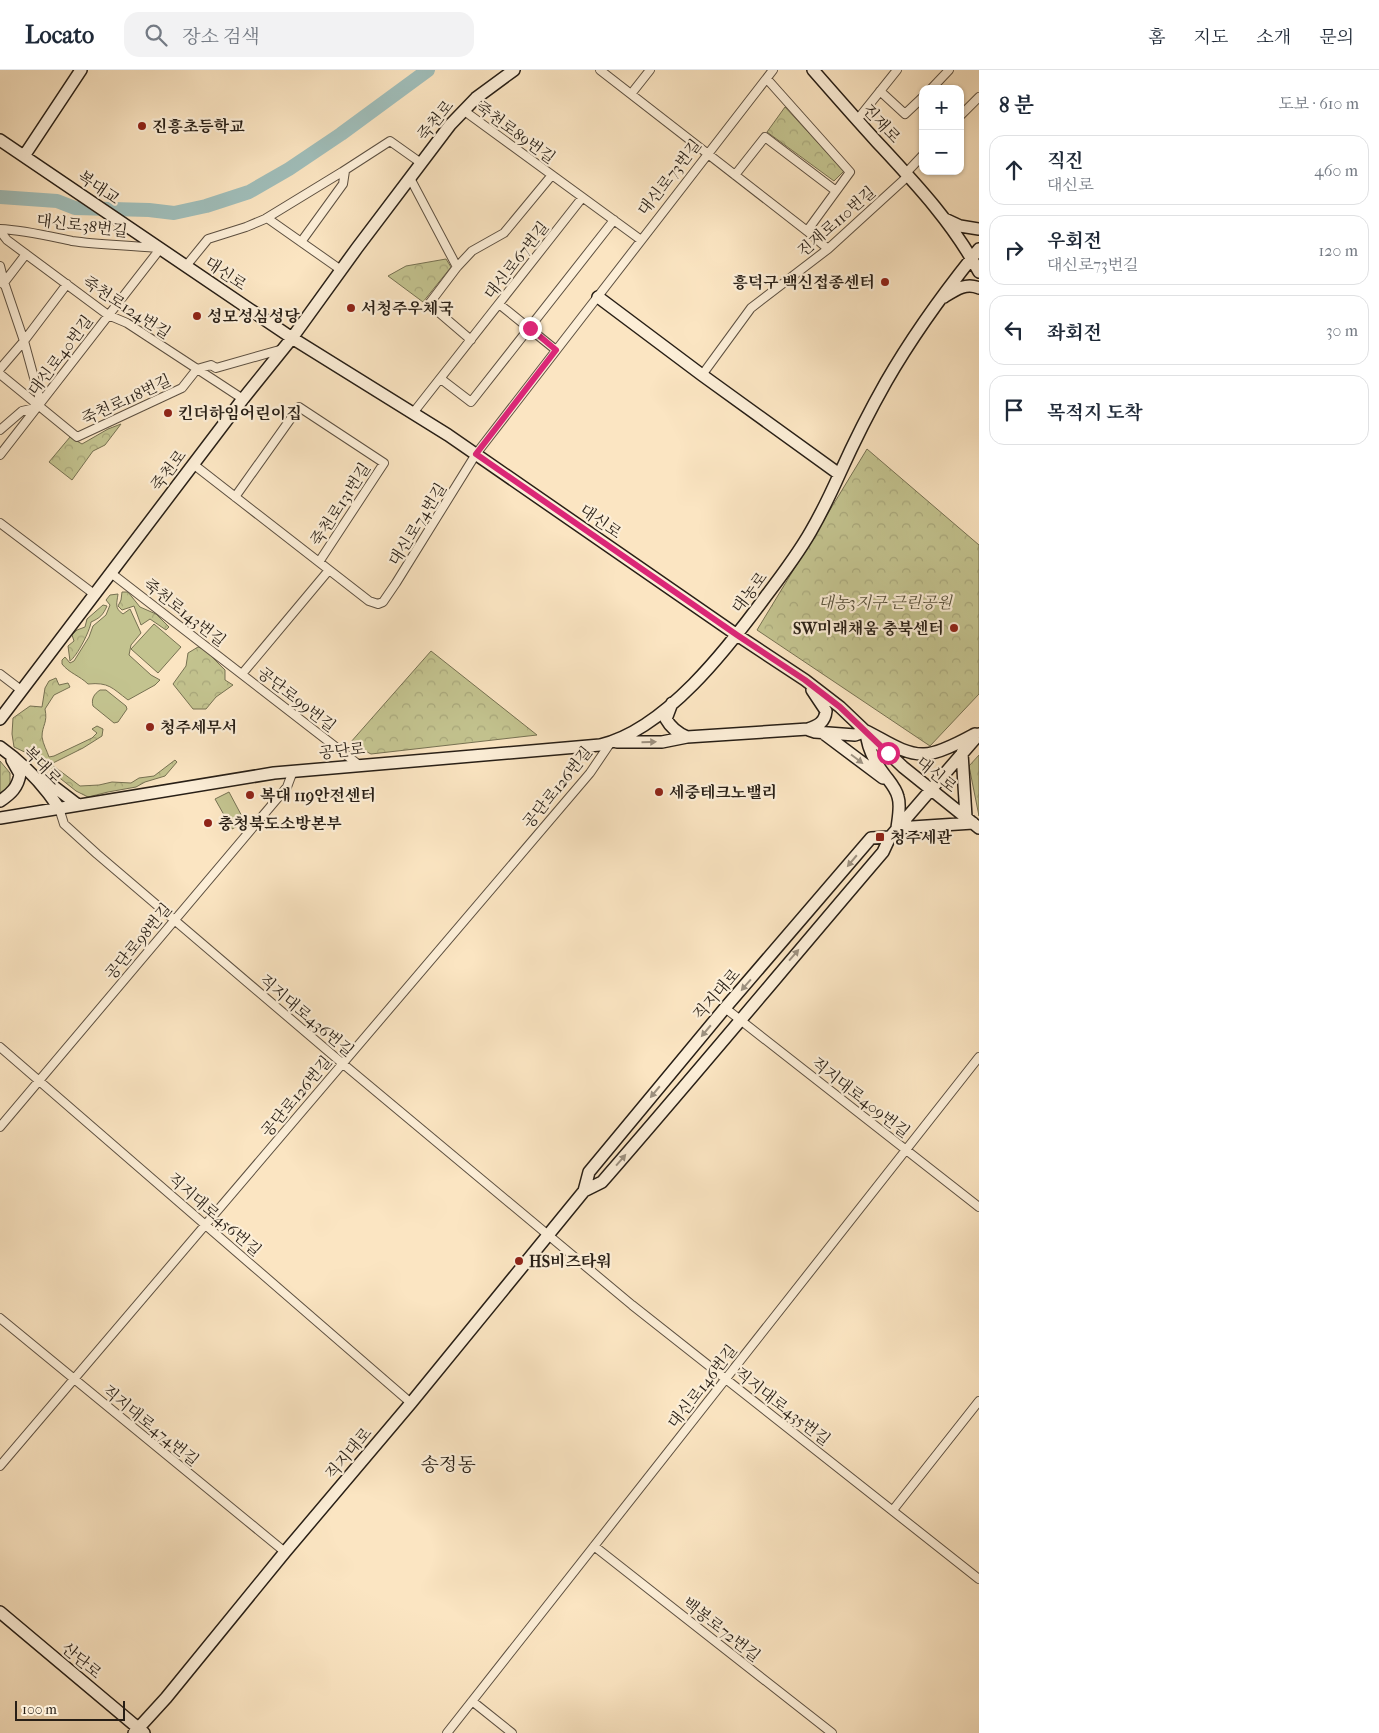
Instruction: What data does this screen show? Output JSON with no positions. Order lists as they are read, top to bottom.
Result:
{
  "streets": {
    "street": [
      "죽천로",
      "진재로",
      "죽천로89번길",
      "대신로73번길",
      "복대교",
      "진재로110번길",
      "대신로38번길",
      "대신로67번길",
      "대신로",
      "죽천로124번길",
      "대신로40번길",
      "죽천로118번길",
      "죽천로131번길",
      "대신로74번길",
      "대농로",
      "죽천로143번길",
      "공단로99번길",
      "공단로",
      "복대로",
      "공단로126번길",
      "공단로98번길",
      "직지대로",
      "직지대로436번길",
      "직지대로409번길",
      "직지대로456번길",
      "대신로146번길",
      "직지대로435번길",
      "직지대로474번길",
      "백봉로72번길",
      "산단로"
    ]
  },
  "crossings": [
    ["죽천로", "죽천로89번길"],
    ["죽천로", "대신로"],
    ["죽천로", "죽천로124번길"],
    ["죽천로", "죽천로131번길"],
    ["죽천로", "죽천로143번길"],
    ["진재로", "진재로110번길"],
    ["진재로", "대농로"],
    ["죽천로89번길", "대신로73번길"],
    ["죽천로89번길", "대신로67번길"],
    ["대신로73번길", "진재로110번길"],
    ["대신로73번길", "대신로"],
    ["대신로73번길", "대신로74번길"],
    ["복대교", "대신로38번길"],
    ["복대교", "대신로"],
    ["복대교", "대신로40번길"],
    ["대신로38번길", "대신로"],
    ["대신로38번길", "죽천로124번길"],
    ["대신로38번길", "대신로40번길"],
    ["대신로67번길", "대신로"],
    ["대신로", "대신로40번길"],
    ["대신로", "대신로74번길"],
    ["대신로", "대농로"],
    ["대신로", "직지대로"],
    ["죽천로124번길", "대신로40번길"],
    ["죽천로124번길", "죽천로118번길"],
    ["대신로40번길", "죽천로118번길"],
    ["죽천로131번길", "대신로74번길"],
    ["대농로", "공단로"],
    ["대농로", "공단로126번길"],
    ["죽천로143번길", "공단로99번길"],
    ["공단로99번길", "공단로"],
    ["공단로", "복대로"],
    ["공단로", "공단로126번길"],
    ["공단로", "공단로98번길"],
    ["공단로", "직지대로436번길"],
    ["복대로", "직지대로436번길"],
    ["공단로126번길", "직지대로436번길"],
    ["공단로126번길", "직지대로456번길"],
    ["공단로126번길", "직지대로474번길"],
    ["공단로98번길", "직지대로436번길"],
    ["공단로98번길", "직지대로456번길"],
    ["직지대로", "직지대로436번길"],
    ["직지대로", "직지대로409번길"],
    ["직지대로", "직지대로456번길"],
    ["직지대로", "직지대로435번길"],
    ["직지대로", "직지대로474번길"],
    ["직지대로", "산단로"],
    ["직지대로436번길", "직지대로435번길"],
    ["직지대로409번길", "대신로146번길"],
    ["대신로146번길", "직지대로435번길"],
    ["대신로146번길", "백봉로72번길"]
  ],
  "districts": ["송정동"],
  "parks": ["대농3지구 근린공원"],
  "places": {
    "other": [
      "진흥초등학교",
      "흥덕구 백신접종센터",
      "서청주우체국",
      "성모성심성당",
      "킨더하임어린이집",
      "SW미래채움 충북센터",
      "청주세무서",
      "세중테크노밸리",
      "복대 119안전센터",
      "충청북도소방본부",
      "HS비즈타워"
    ],
    "transit": ["청주세관"]
  },
  "scale_bar": "100 m",
  "page": {
    "header": "Locato",
    "search": "장소 검색",
    "nav": [
      "홈",
      "지도",
      "소개",
      "문의"
    ],
    "heading": ["8 분", "도보 · 610 m"],
    "map_buttons": ["+", "−"],
    "list": [
      ["직진", "대신로", "460 m"],
      ["우회전", "대신로73번길", "120 m"],
      ["좌회전", "30 m"],
      "목적지 도착"
    ],
    "scale": "100 m"
  }
}
